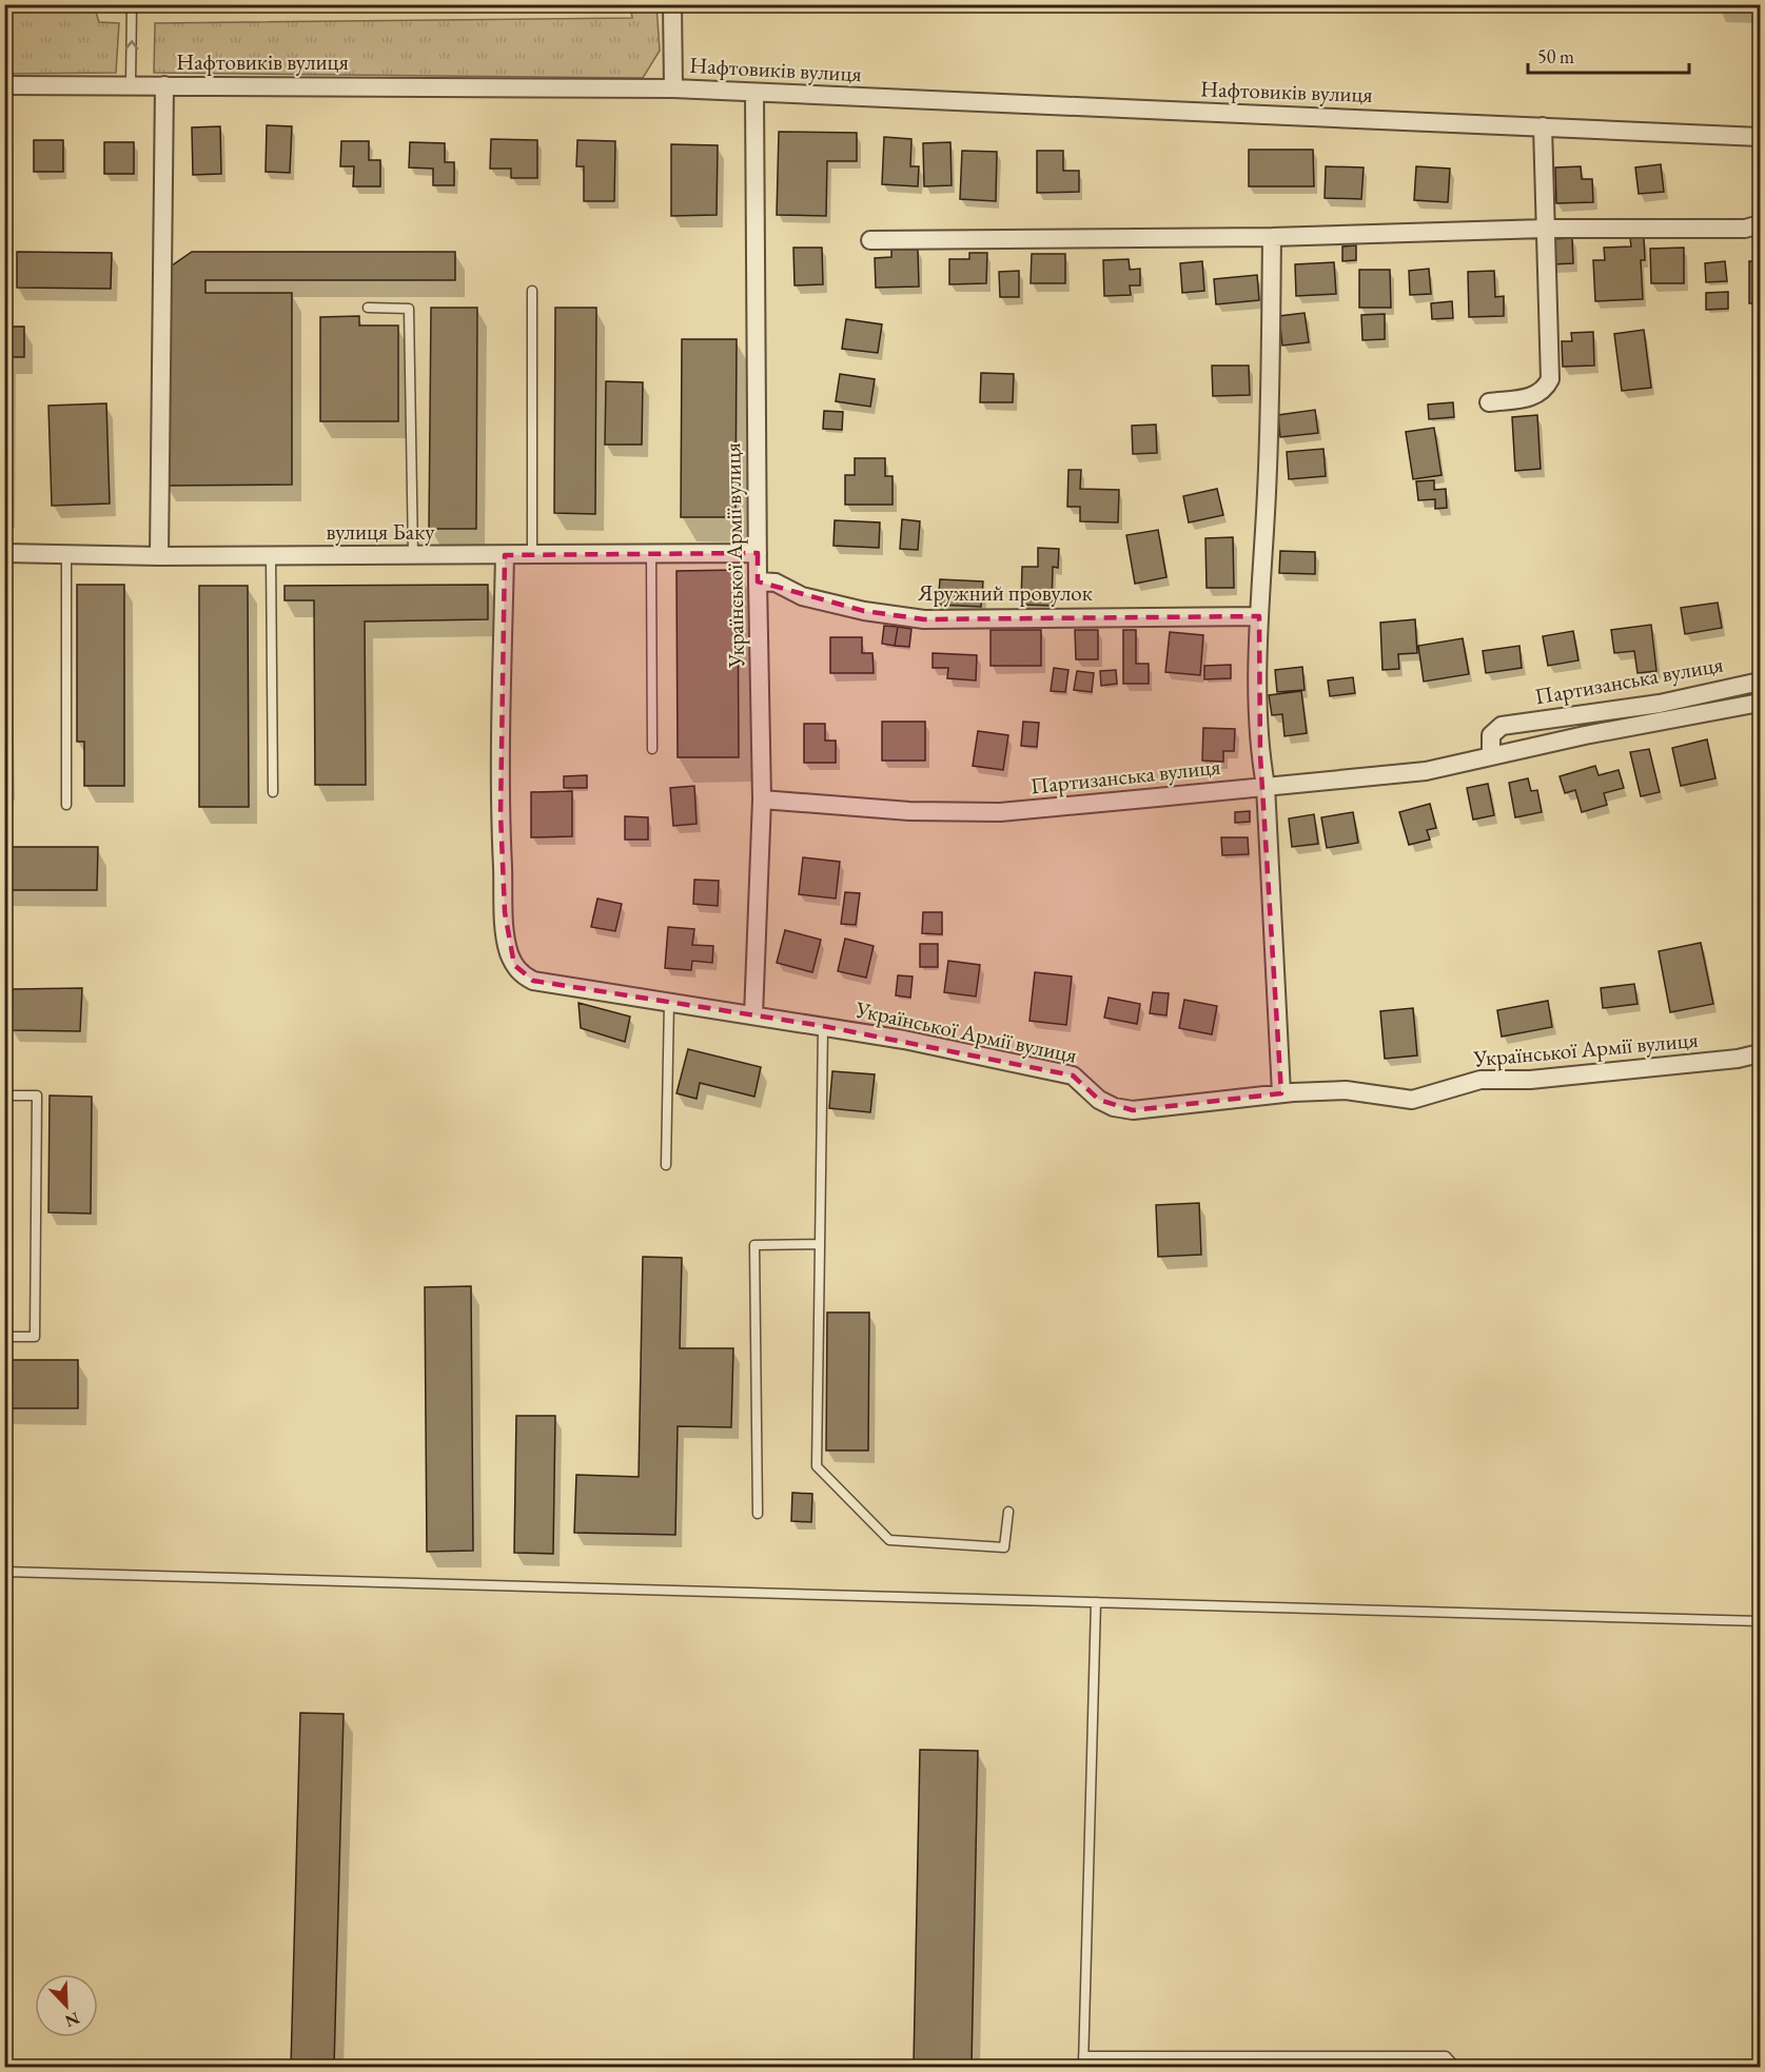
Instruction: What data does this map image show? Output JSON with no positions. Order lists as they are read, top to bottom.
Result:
{
  "streets": {
    "street": [
      "Нафтовиків вулиця",
      "вулиця Баку",
      "Української Армії вулиця",
      "Яружний провулок",
      "Партизанська вулиця"
    ]
  },
  "crossings": [
    ["Нафтовиків вулиця", "Української Армії вулиця"],
    ["вулиця Баку", "Української Армії вулиця"],
    ["Української Армії вулиця", "Яружний провулок"],
    ["Української Армії вулиця", "Партизанська вулиця"]
  ],
  "scale_bar": "50 m",
  "north": "bottom right"
}
